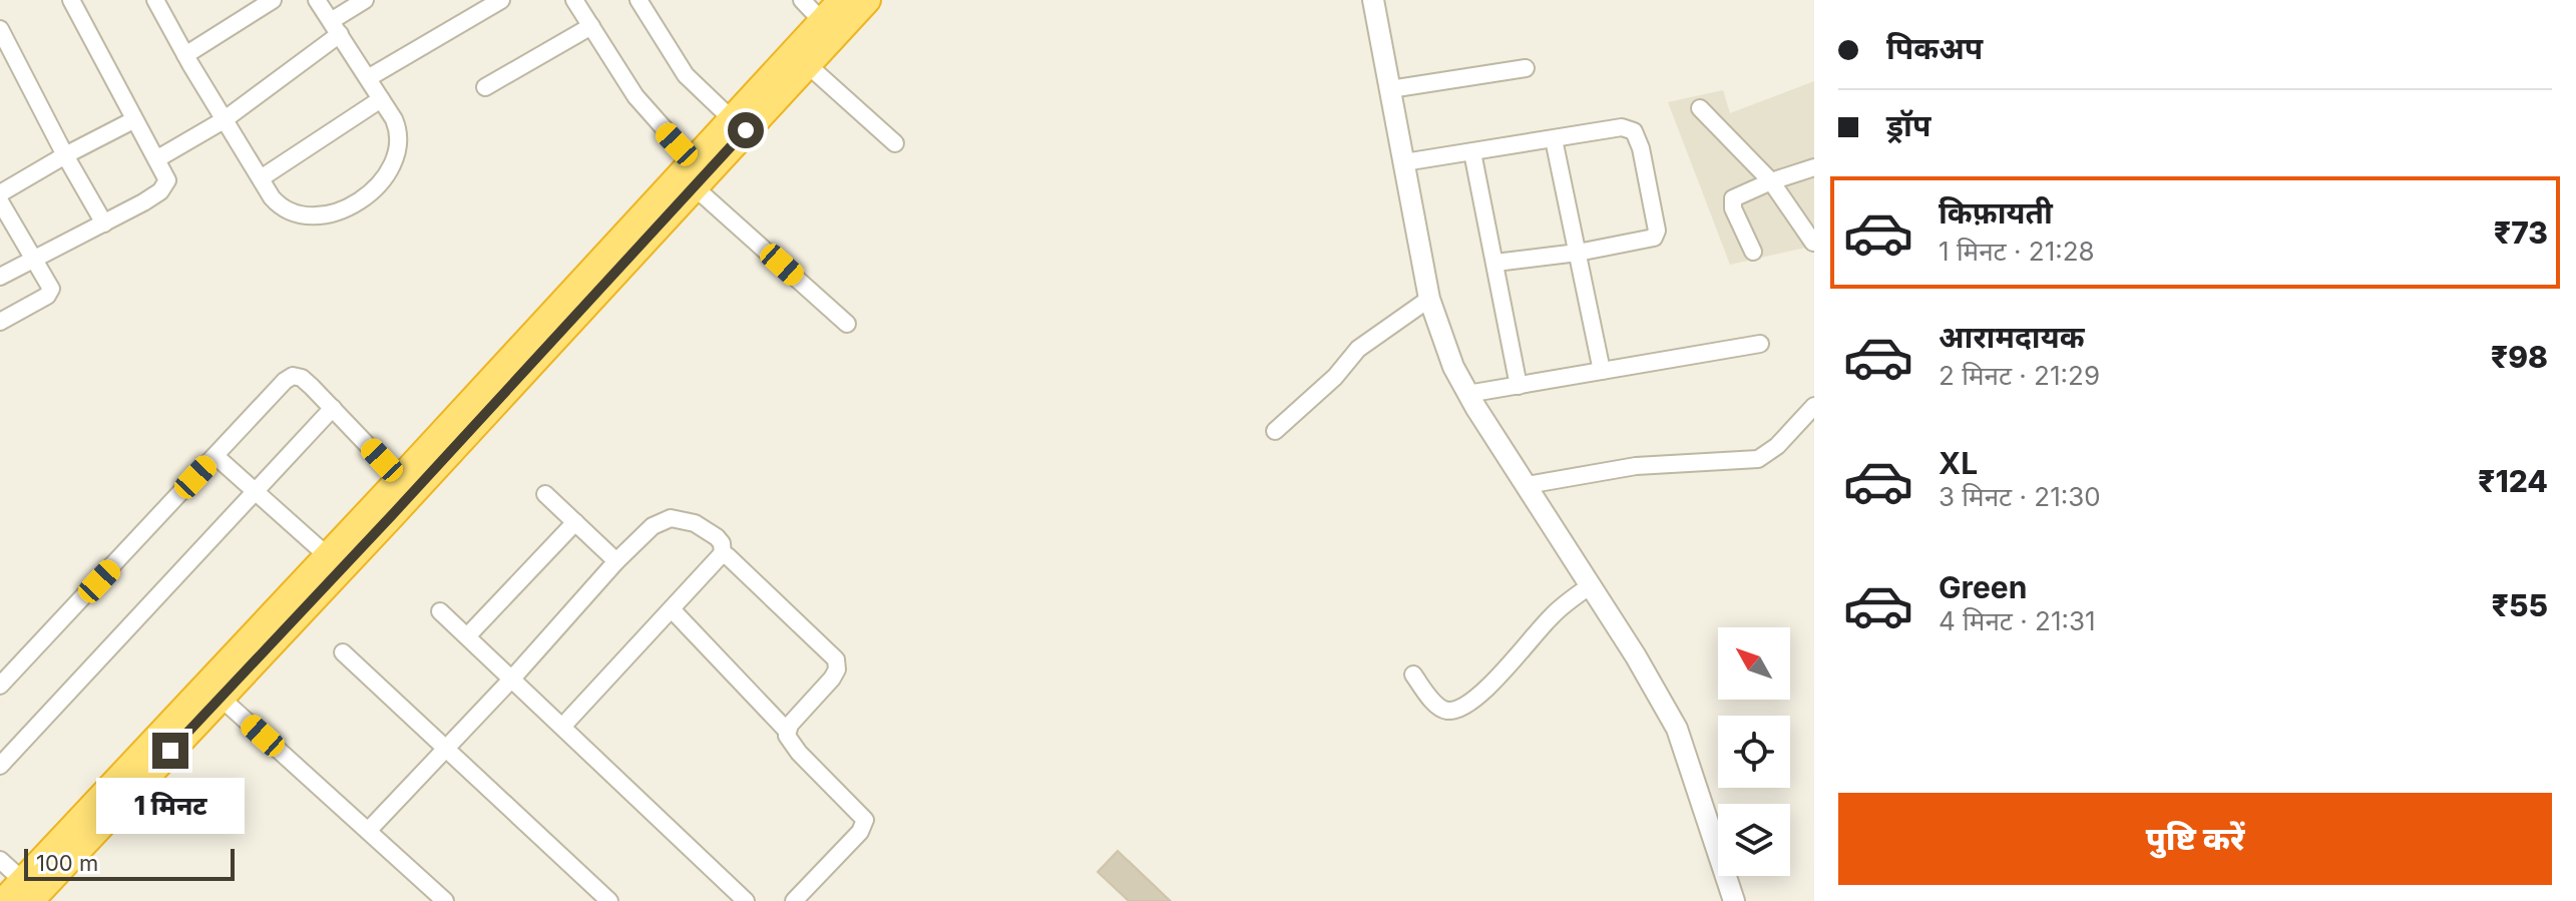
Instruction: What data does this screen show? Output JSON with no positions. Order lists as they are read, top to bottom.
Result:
{
  "scale_bar": "100 m",
  "north": "top left",
  "page": {
    "banner": ["पिकअप", "ड्रॉप"],
    "list": [
      {
        "name": "किफ़ायती",
        "note": "1 मिनट · 21:28",
        "value": "₹73"
      },
      {
        "name": "आरामदायक",
        "note": "2 मिनट · 21:29",
        "value": "₹98"
      },
      {
        "name": "XL",
        "note": "3 मिनट · 21:30",
        "value": "₹124"
      },
      {
        "name": "Green",
        "note": "4 मिनट · 21:31",
        "value": "₹55"
      }
    ],
    "buttons": "पुष्टि करें",
    "bubble": "1 मिनट",
    "scale": "100 m"
  }
}
